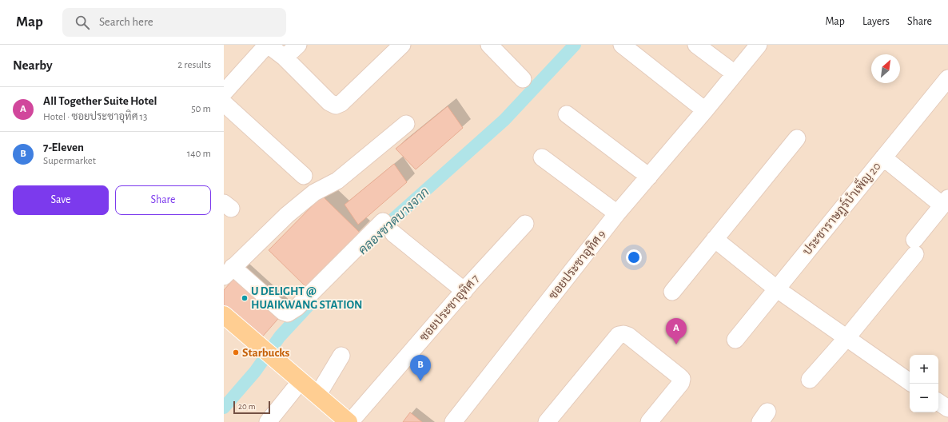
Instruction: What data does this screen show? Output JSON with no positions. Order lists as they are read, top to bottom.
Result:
{
  "streets": {
    "street": ["ประชาราษฎร์บำเพ็ญ 20", "ซอยประชาอุทิศ 9", "ซอยประชาอุทิศ 7"]
  },
  "water": ["คลองชวดบางจาก"],
  "places": ["U DELIGHT @ HUAIKWANG STATION", "Starbucks"],
  "scale_bar": "20 m",
  "north": "top right",
  "page": {
    "header": "Map",
    "search": "Search here",
    "nav": ["Map", "Layers", "Share"],
    "heading": ["Nearby", "2 results"],
    "list": [
      {
        "mark": "A",
        "name": "All Together Suite Hotel",
        "note": "Hotel · ซอยประชาอุทิศ 13",
        "value": "50 m"
      },
      {
        "mark": "B",
        "name": "7-Eleven",
        "note": "Supermarket",
        "value": "140 m"
      }
    ],
    "buttons": ["Save", "Share"],
    "pins": ["A", "B"],
    "map_buttons": ["+", "−"],
    "scale": "20 m"
  }
}
